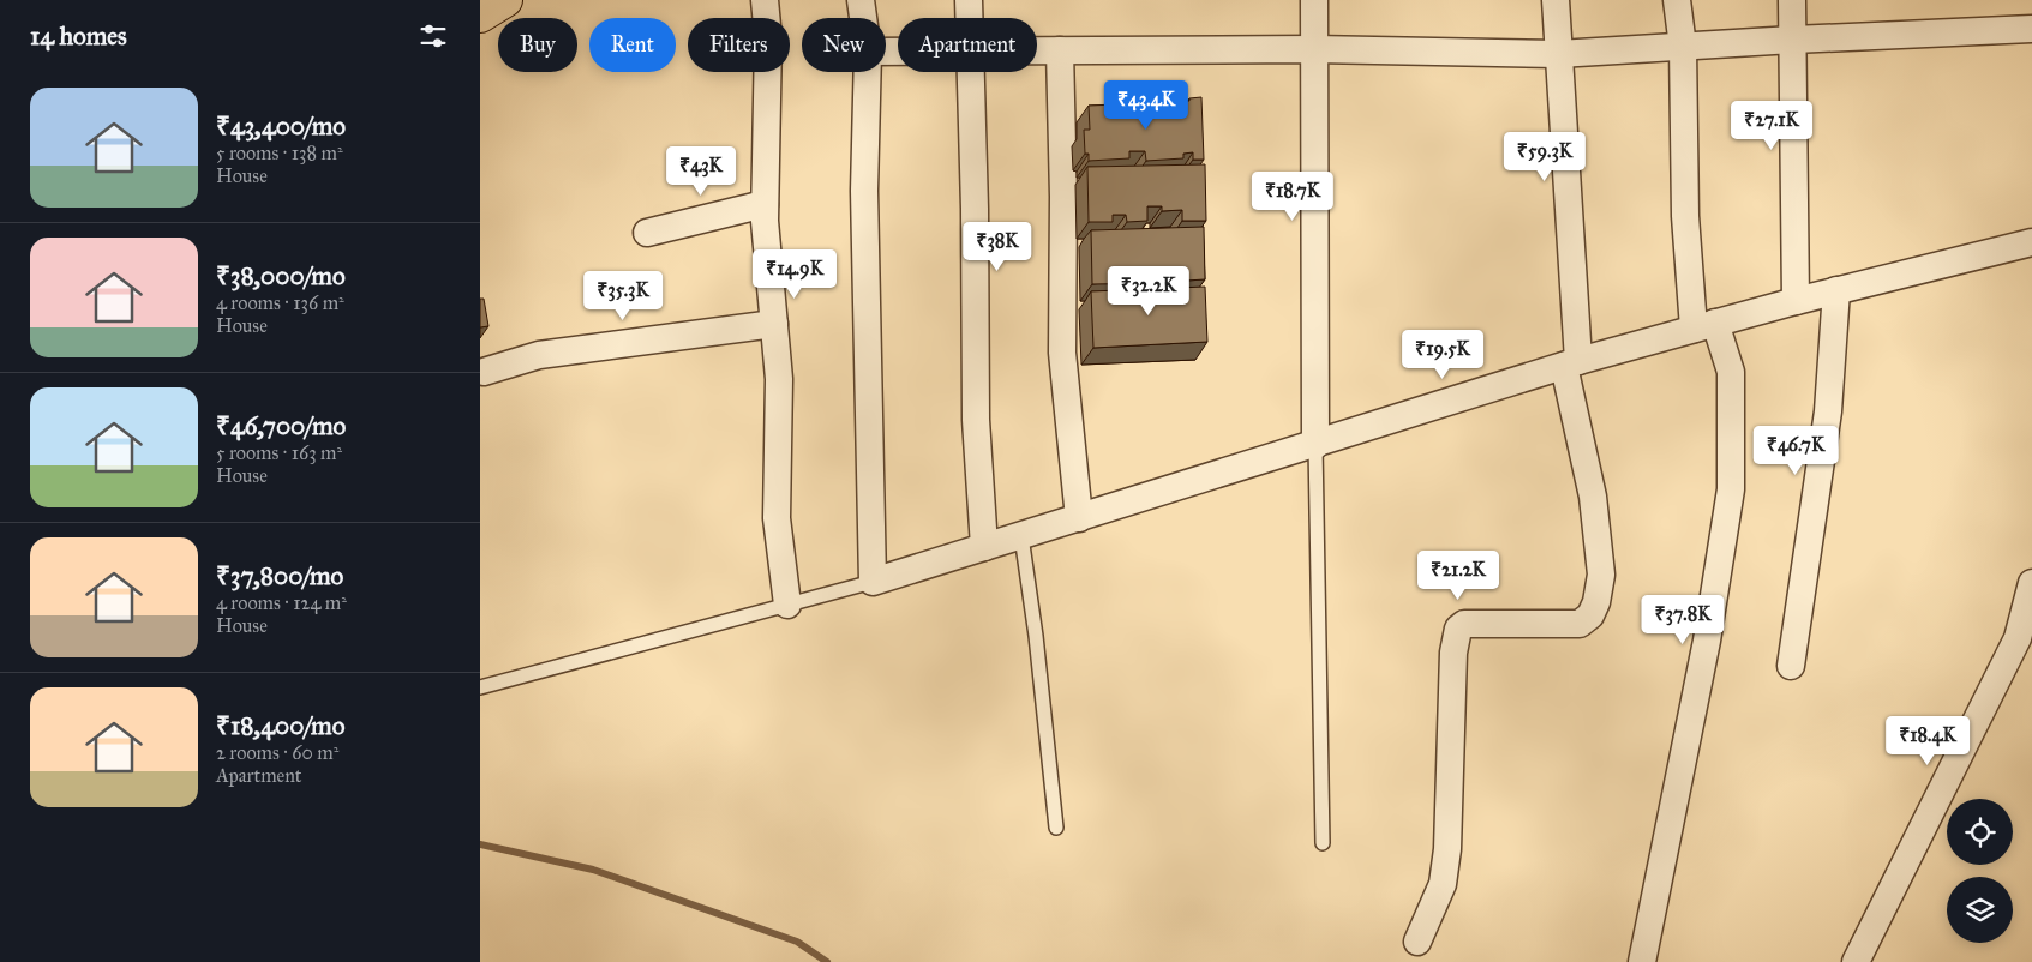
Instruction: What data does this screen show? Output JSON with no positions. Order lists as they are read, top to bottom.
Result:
{
  "page": {
    "heading": "14 homes",
    "chip": [
      "Buy",
      "Rent",
      "Filters",
      "New",
      "Apartment"
    ],
    "list": [
      {
        "name": "₹43,400/mo",
        "note": "5 rooms · 138 m² · House"
      },
      {
        "name": "₹38,000/mo",
        "note": "4 rooms · 136 m² · House"
      },
      {
        "name": "₹46,700/mo",
        "note": "5 rooms · 163 m² · House"
      },
      {
        "name": "₹37,800/mo",
        "note": "4 rooms · 124 m² · House"
      },
      {
        "name": "₹18,400/mo",
        "note": "2 rooms · 60 m² · Apartment"
      }
    ],
    "price": [
      "₹43.4K",
      "₹27.1K",
      "₹59.3K",
      "₹43K",
      "₹18.7K",
      "₹38K",
      "₹14.9K",
      "₹32.2K",
      "₹35.3K",
      "₹19.5K",
      "₹46.7K",
      "₹21.2K",
      "₹37.8K",
      "₹18.4K"
    ]
  }
}
